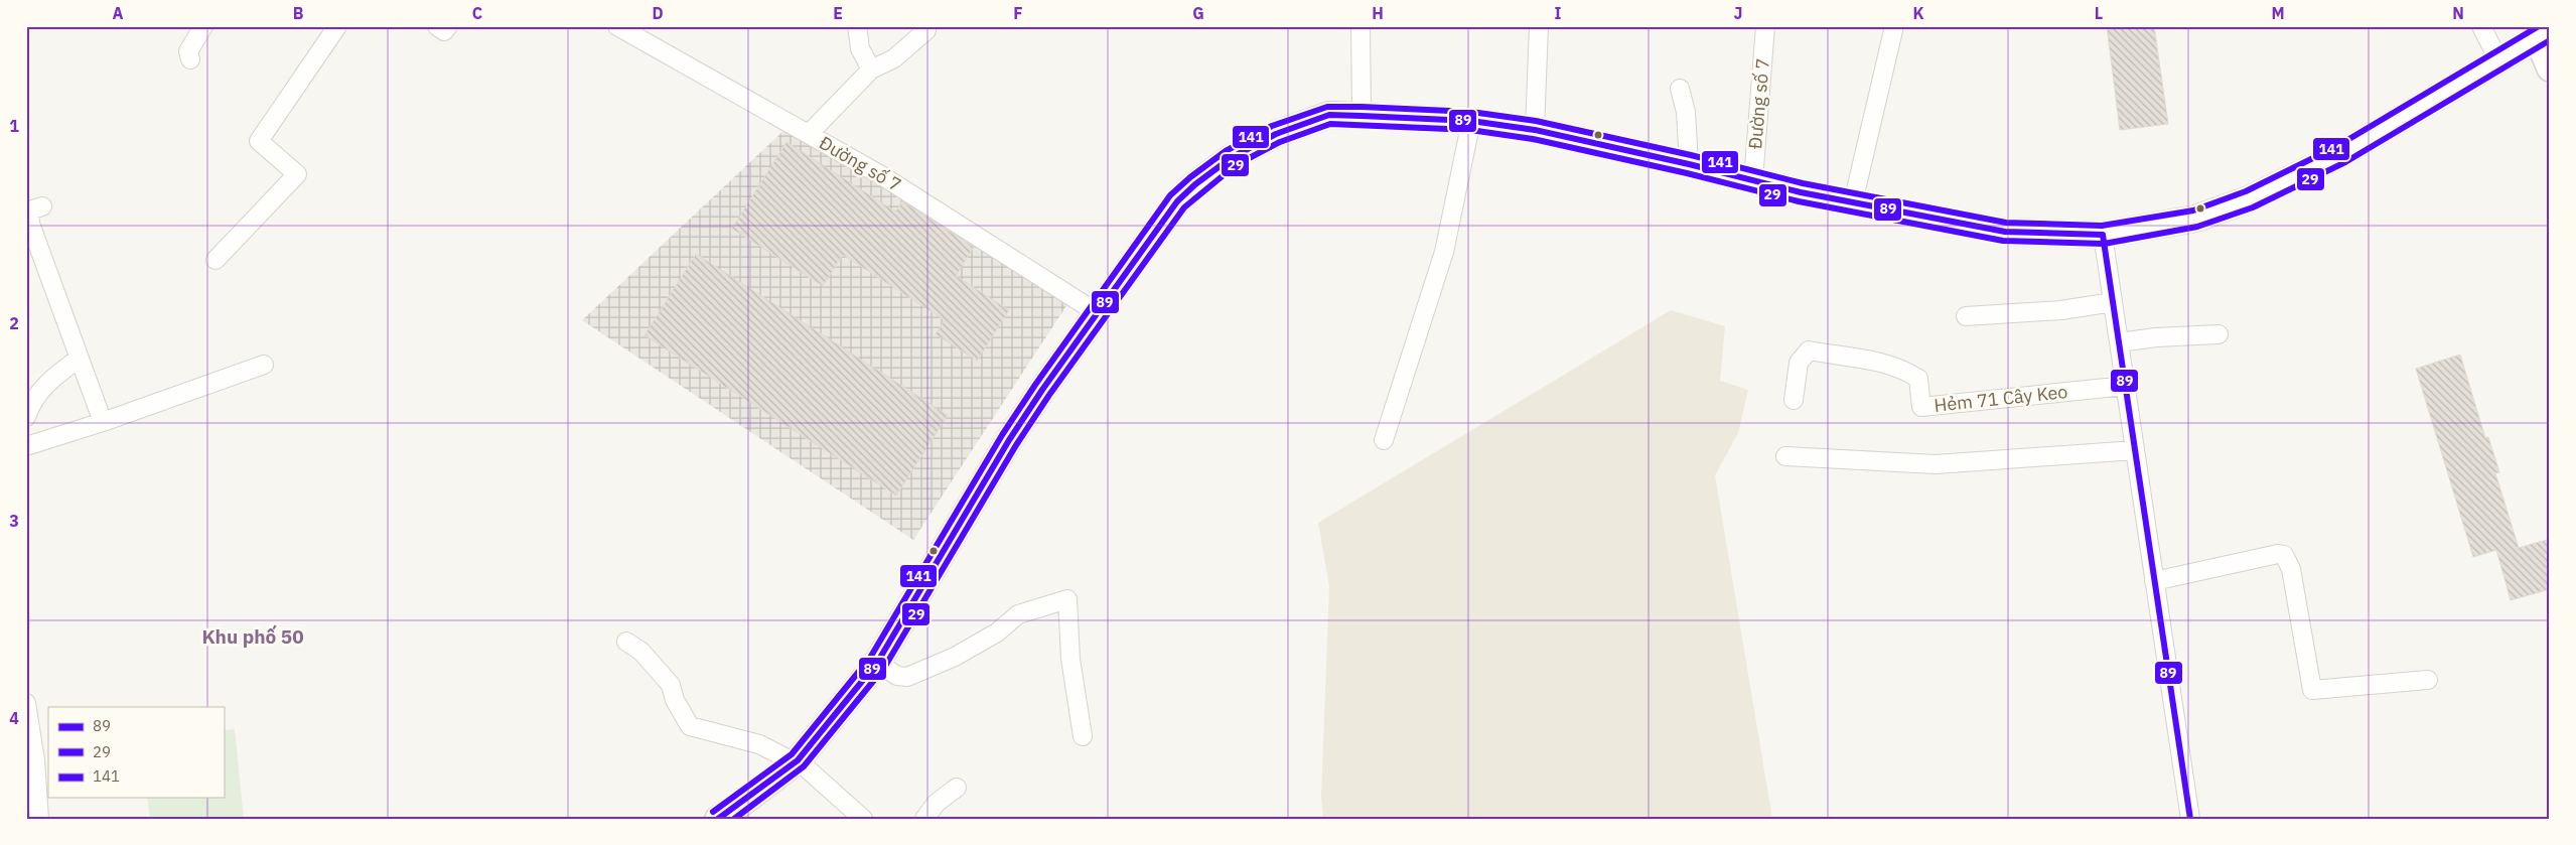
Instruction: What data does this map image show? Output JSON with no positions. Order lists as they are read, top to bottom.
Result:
{
  "streets": {
    "street": ["Đường số 7", "Hẻm 71 Cây Keo"]
  },
  "districts": ["Khu phố 50"],
  "lines": ["transit line 141", "transit line 29", "transit line 89"],
  "legend": ["89", "29", "141"],
  "grid": {
    "columns": [
      "A",
      "B",
      "C",
      "D",
      "E",
      "F",
      "G",
      "H",
      "I",
      "J",
      "K",
      "L",
      "M",
      "N"
    ],
    "rows": [
      "1",
      "2",
      "3",
      "4"
    ]
  }
}
